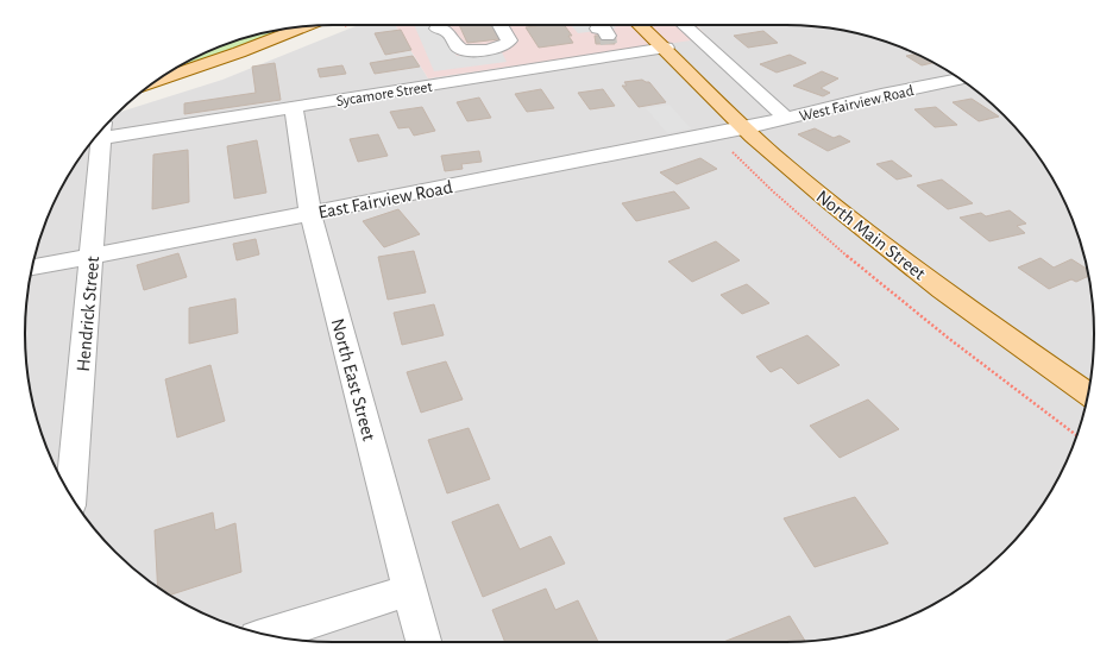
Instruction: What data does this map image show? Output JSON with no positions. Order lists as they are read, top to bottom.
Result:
{
  "streets": {
    "main road": ["North Main Street"],
    "street": [
      "Sycamore Street",
      "West Fairview Road",
      "East Fairview Road",
      "Hendrick Street",
      "North East Street"
    ]
  },
  "crossings": [
    ["Sycamore Street", "North Main Street"],
    ["Sycamore Street", "Hendrick Street"],
    ["Sycamore Street", "North East Street"],
    ["West Fairview Road", "East Fairview Road"],
    ["West Fairview Road", "North Main Street"],
    ["East Fairview Road", "North Main Street"],
    ["East Fairview Road", "Hendrick Street"],
    ["East Fairview Road", "North East Street"]
  ]
}
